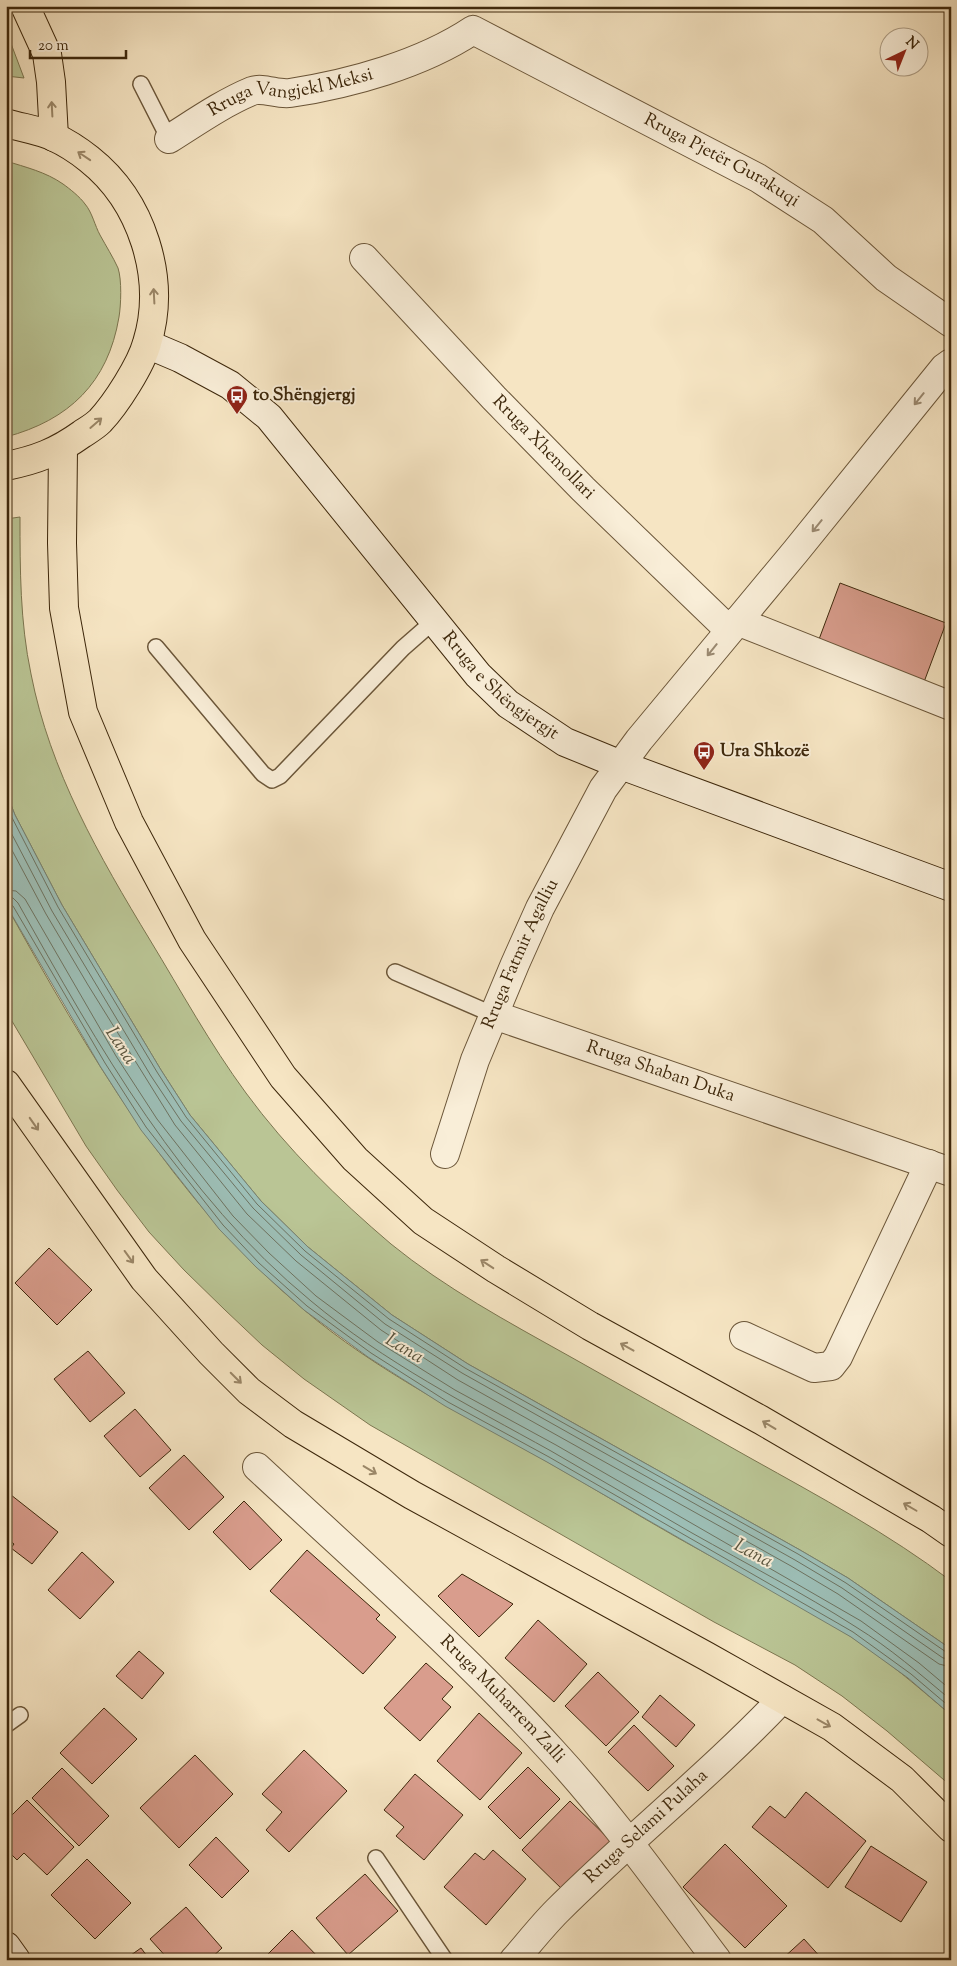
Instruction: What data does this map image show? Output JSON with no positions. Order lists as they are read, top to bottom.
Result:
{
  "streets": {
    "street": [
      "Rruga Vangjekl Meksi",
      "Rruga Pjetër Gurakuqi",
      "Rruga Xhemollari",
      "Rruga e Shëngjergjt",
      "Rruga Fatmir Agalliu",
      "Rruga Shaban Duka",
      "Rruga Muharrem Zalli",
      "Rruga Selami Pulaha"
    ]
  },
  "crossings": [
    ["Rruga Vangjekl Meksi", "Rruga Pjetër Gurakuqi"],
    ["Rruga e Shëngjergjt", "Rruga Fatmir Agalliu"],
    ["Rruga Fatmir Agalliu", "Rruga Shaban Duka"],
    ["Rruga Muharrem Zalli", "Rruga Selami Pulaha"]
  ],
  "water": ["Lana"],
  "places": {
    "bus stop": ["to Shëngjergj", "Ura Shkozë"]
  },
  "scale_bar": "20 m",
  "north": "top right"
}
